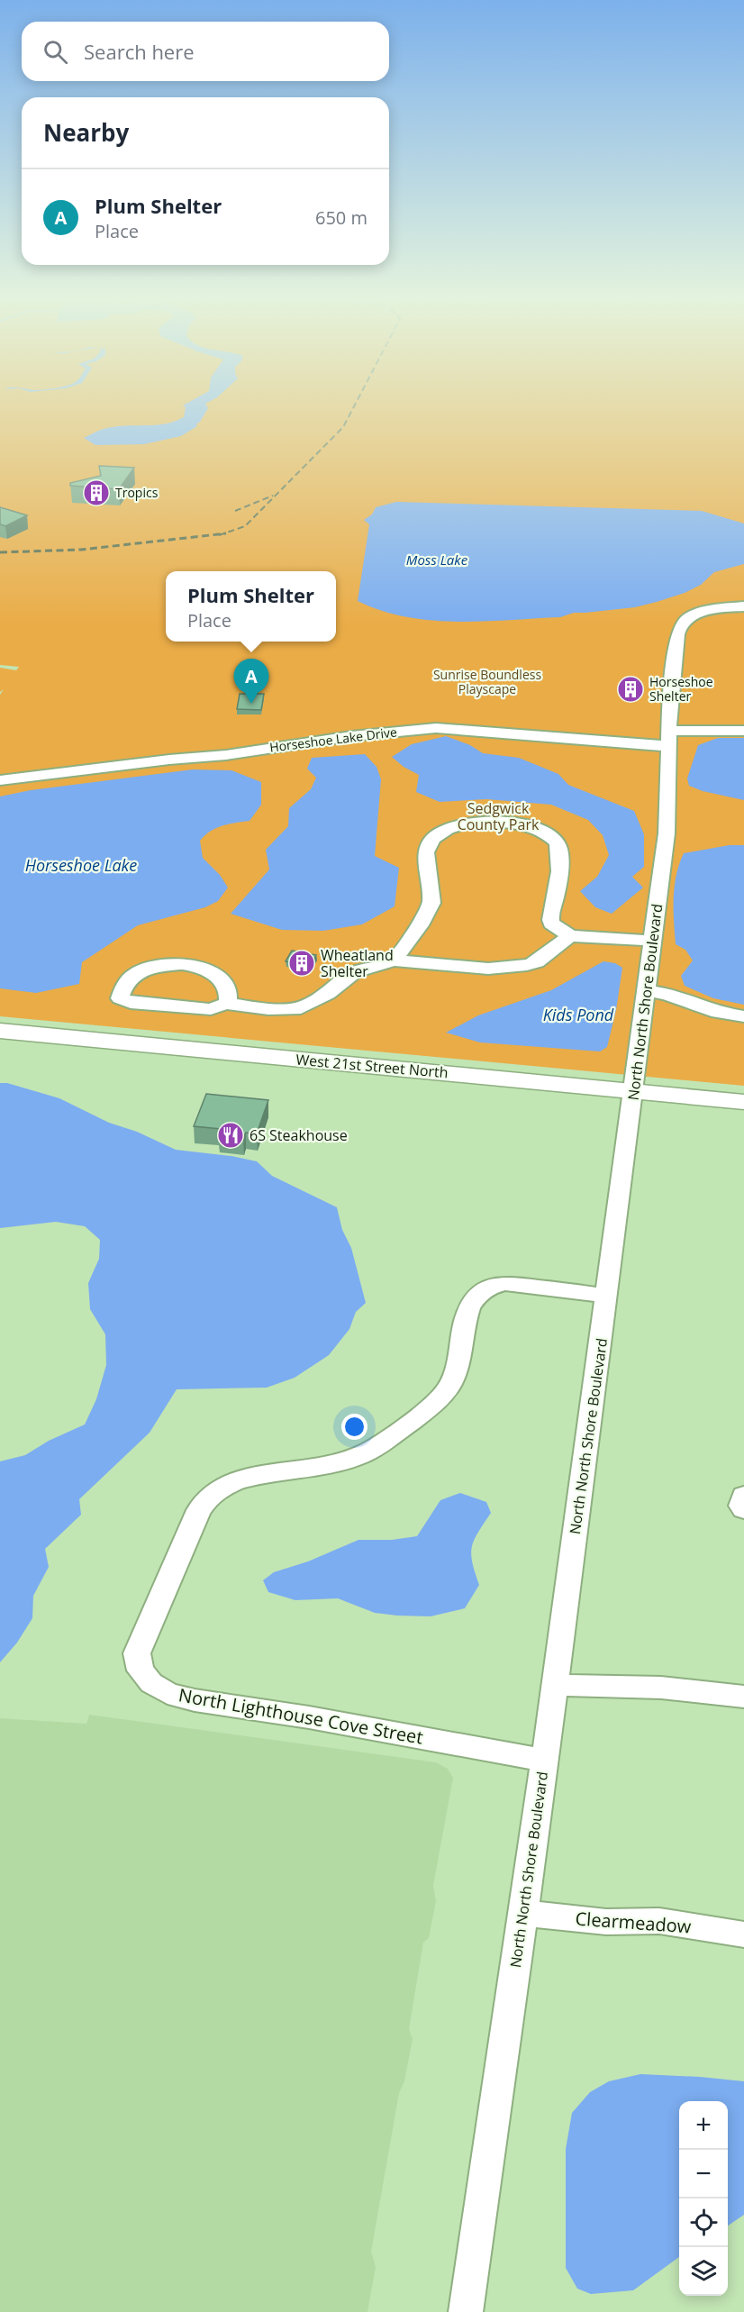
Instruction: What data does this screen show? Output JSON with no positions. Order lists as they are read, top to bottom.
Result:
{
  "streets": {
    "main road": ["West 21st Street North"],
    "street": [
      "Horseshoe Lake Drive",
      "North North Shore Boulevard",
      "North Lighthouse Cove Street",
      "Clearmeadow"
    ]
  },
  "crossings": [
    ["Horseshoe Lake Drive", "North North Shore Boulevard"],
    ["North North Shore Boulevard", "West 21st Street North"],
    ["North North Shore Boulevard", "North Lighthouse Cove Street"],
    ["North North Shore Boulevard", "Clearmeadow"]
  ],
  "water": ["Moss Lake", "Horseshoe Lake", "Kids Pond"],
  "parks": ["Sunrise Boundless Playscape", "Sedgwick County Park"],
  "places": {
    "building": ["Tropics", "Horseshoe Shelter", "Wheatland Shelter"],
    "restaurant": ["6S Steakhouse"]
  },
  "page": {
    "search": "Search here",
    "heading": "Nearby",
    "list": [
      {
        "mark": "A",
        "name": "Plum Shelter",
        "note": "Place",
        "value": "650 m"
      }
    ],
    "popup": ["Plum Shelter", "Place"],
    "pins": "A",
    "map_buttons": ["+", "−"]
  }
}
